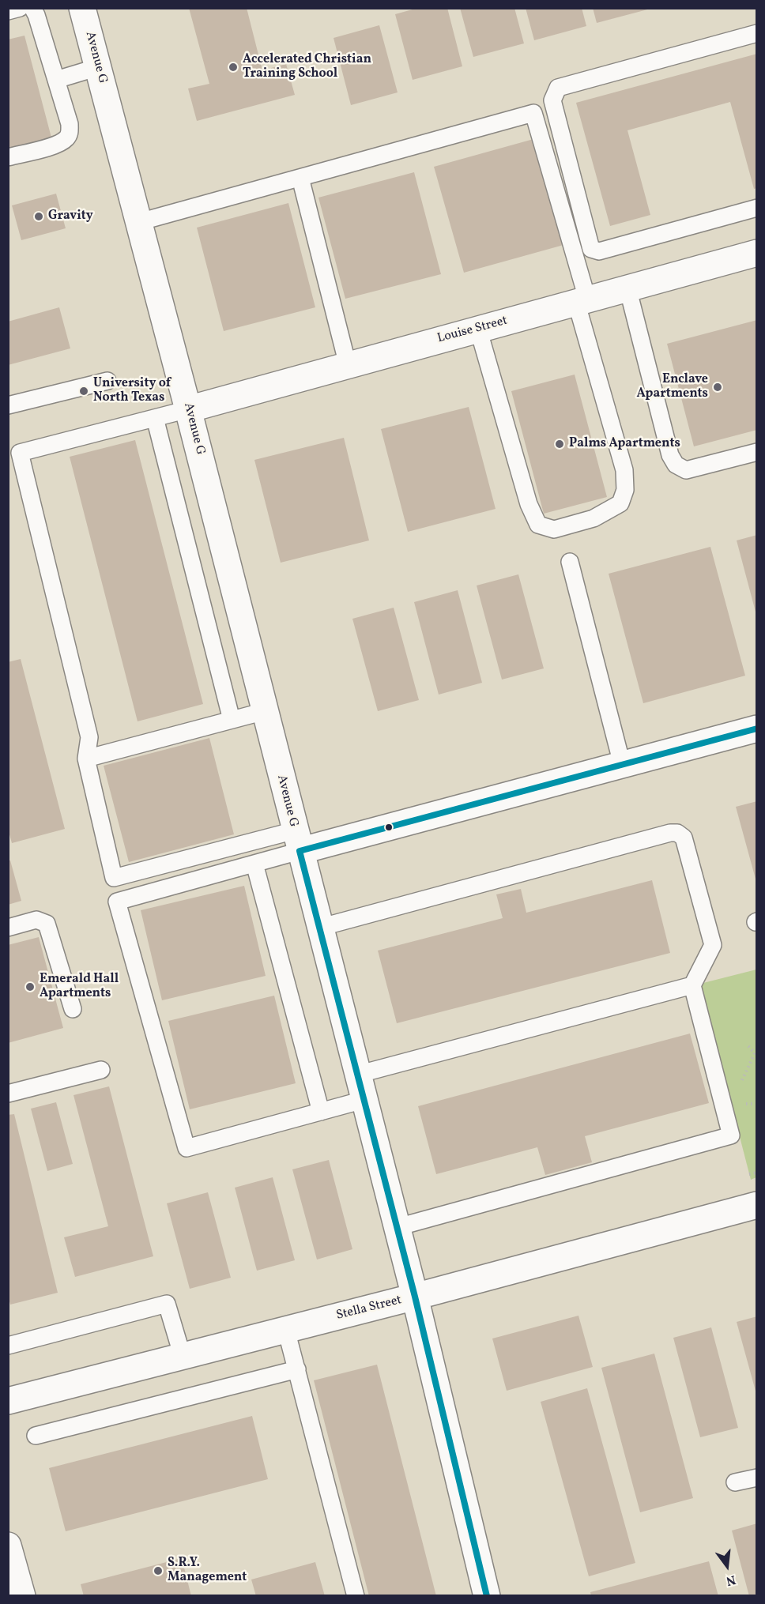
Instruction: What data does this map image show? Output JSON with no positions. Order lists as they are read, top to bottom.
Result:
{
  "streets": {
    "street": ["Avenue G", "Louise Street", "Stella Street"]
  },
  "crossings": [
    ["Avenue G", "Louise Street"],
    ["Avenue G", "Stella Street"]
  ],
  "places": [
    "Accelerated Christian Training School",
    "Gravity",
    "Enclave Apartments",
    "University of North Texas",
    "Palms Apartments",
    "Emerald Hall Apartments",
    "S.R.Y. Management"
  ],
  "north": "bottom"
}
